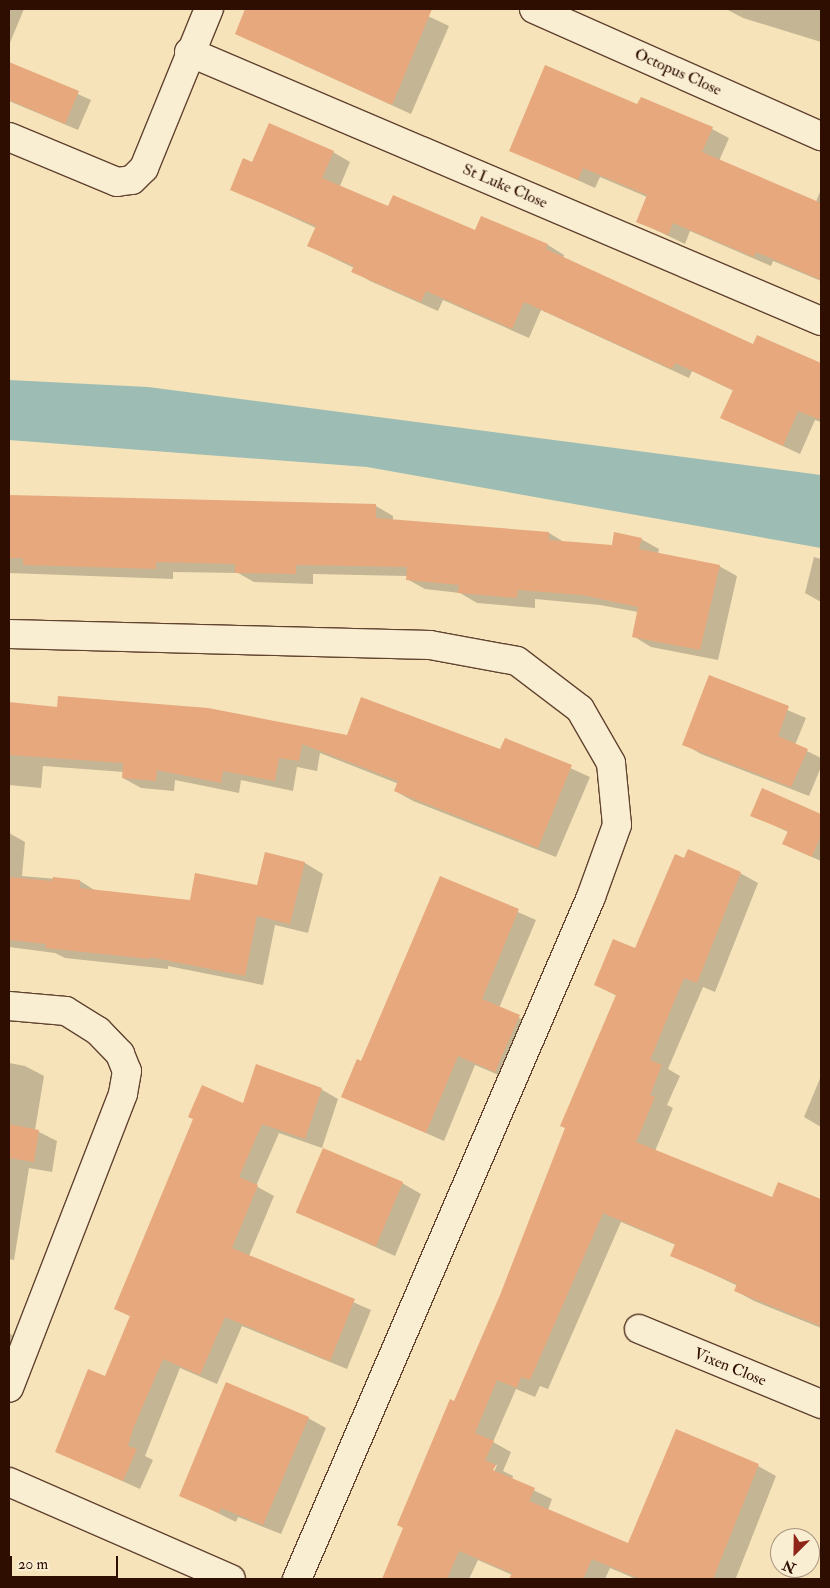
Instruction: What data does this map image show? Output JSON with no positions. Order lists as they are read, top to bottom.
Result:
{
  "streets": {
    "street": ["Octopus Close", "St Luke Close", "Vixen Close"]
  },
  "scale_bar": "20 m",
  "north": "bottom left"
}
